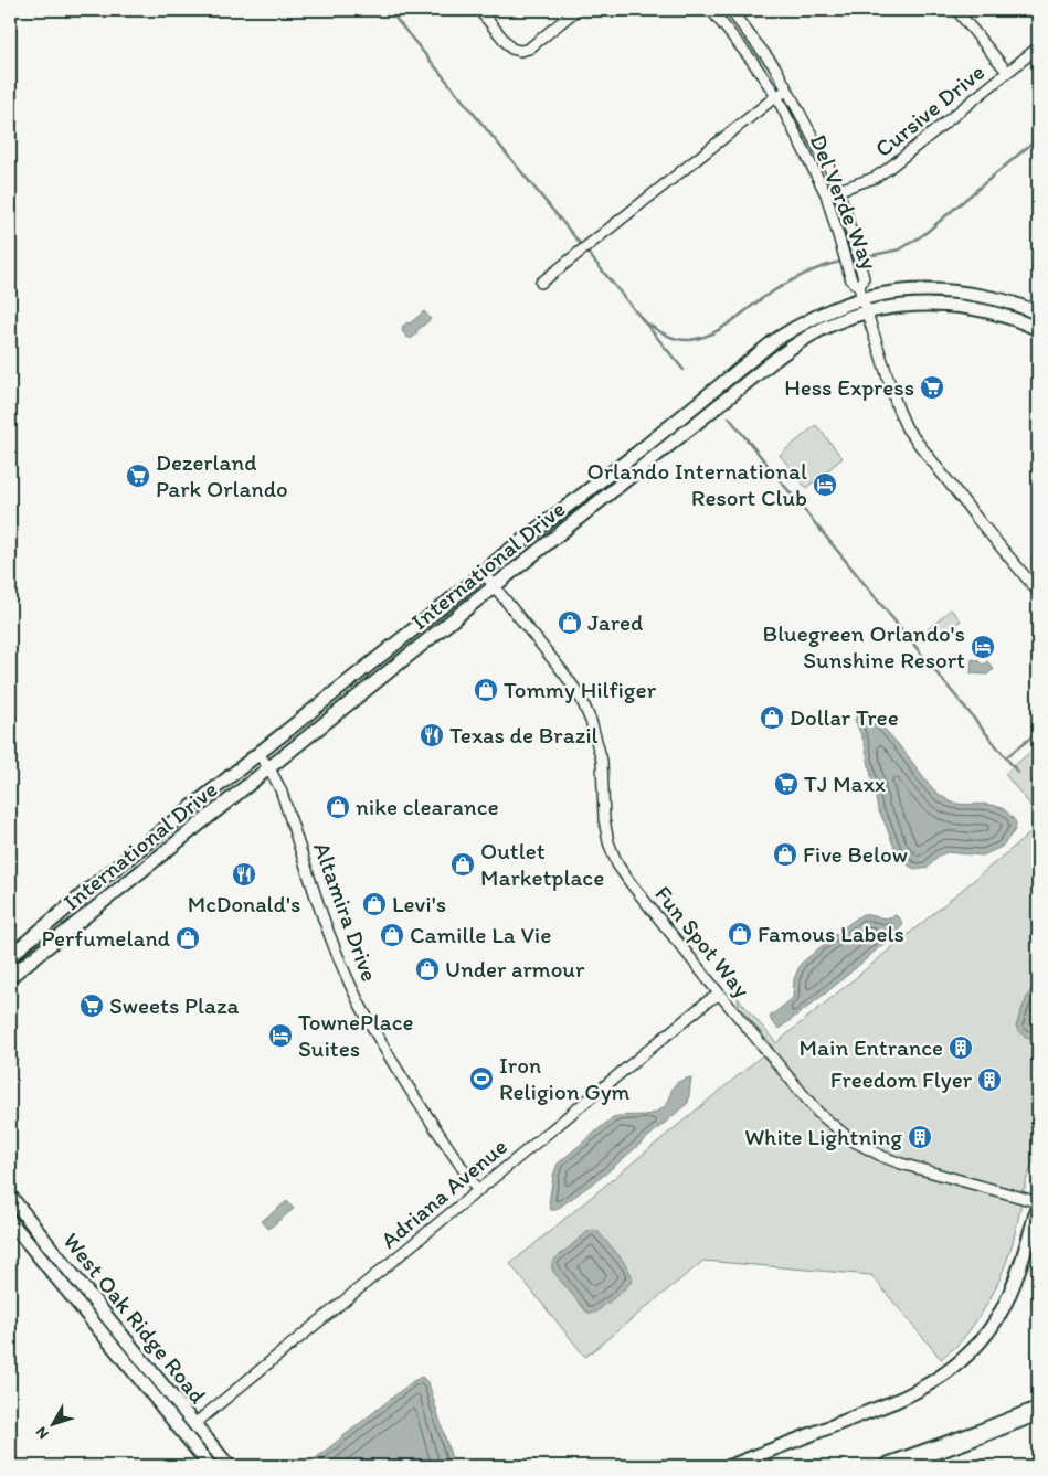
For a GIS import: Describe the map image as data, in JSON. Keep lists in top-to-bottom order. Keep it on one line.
{"streets":{"street":["Cursive Drive","Del Verde Way","International Drive","Altamira Drive","Fun Spot Way","Adriana Avenue","West Oak Ridge Road"]},"crossings":[["Cursive Drive","Del Verde Way"],["Del Verde Way","International Drive"],["International Drive","Altamira Drive"],["International Drive","Fun Spot Way"],["Altamira Drive","Adriana Avenue"],["Fun Spot Way","Adriana Avenue"],["Adriana Avenue","West Oak Ridge Road"]],"places":{"supermarket":["Hess Express","Dezerland Park Orlando","TJ Maxx","Sweets Plaza"],"hotel":["Orlando International Resort Club","Bluegreen Orlando's Sunshine Resort","TownePlace Suites"],"shop":["Jared","Tommy Hilfiger","Dollar Tree","nike clearance","Five Below","Outlet Marketplace","Levi's","Famous Labels","Camille La Vie","Perfumeland","Under armour"],"restaurant":["Texas de Brazil","McDonald's"],"building":["Main Entrance","Freedom Flyer","White Lightning"],"sports":["Iron Religion Gym"]},"north":"bottom left"}
